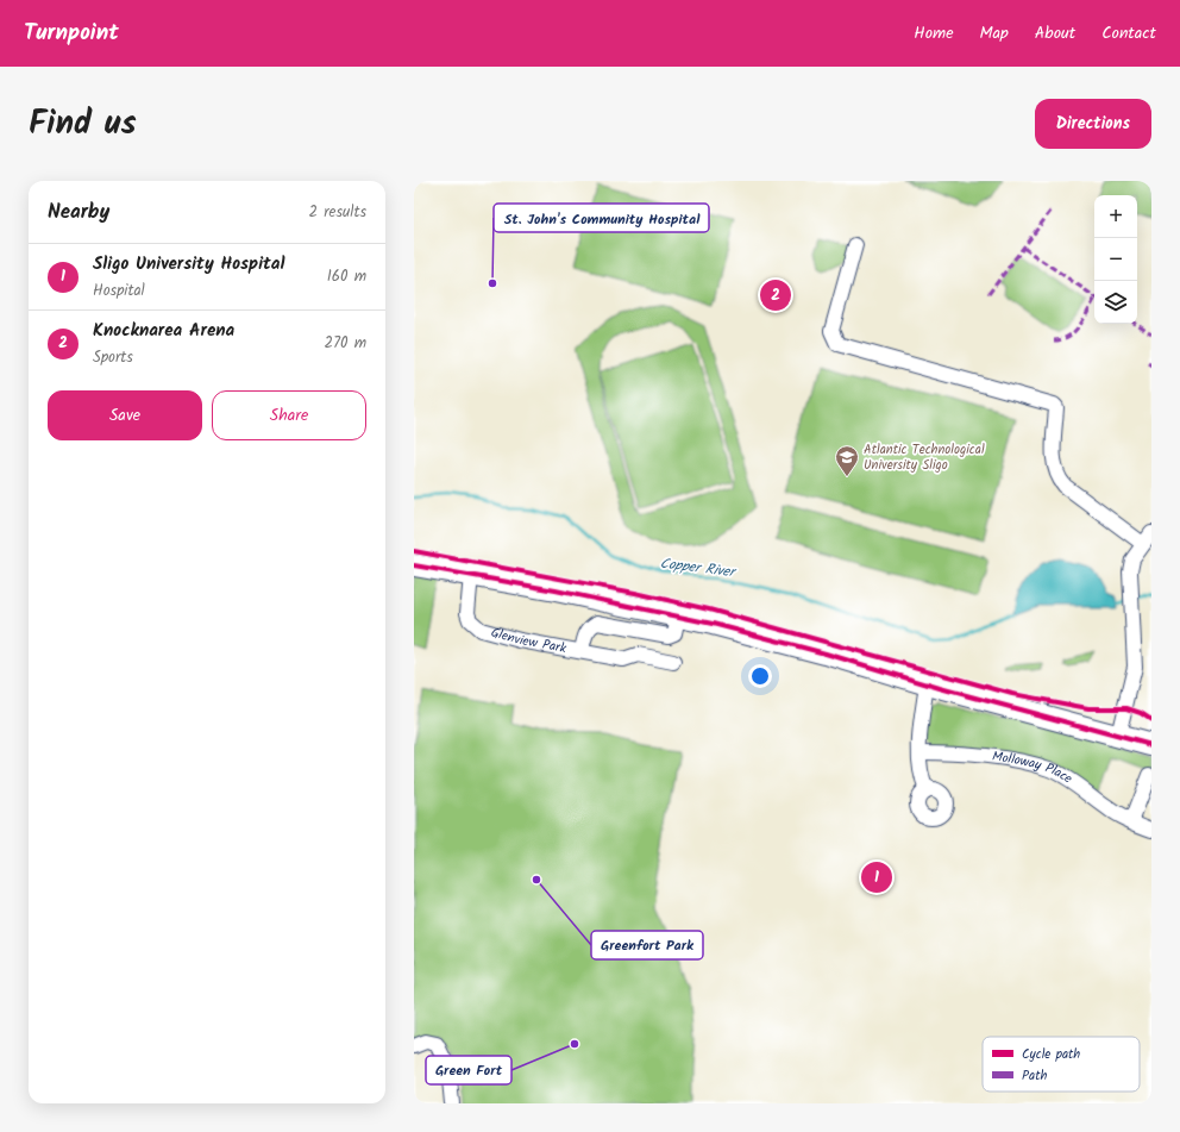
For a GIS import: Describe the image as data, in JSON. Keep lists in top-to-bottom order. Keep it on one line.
{"streets":{"street":["Glenview Park","Molloway Place"]},"water":["Copper River"],"places":{"other":["St. John's Community Hospital","Greenfort Park","Green Fort"],"school or university":["Atlantic Technological University Sligo"]},"legend":["Cycle path","Path"],"page":{"header":"Turnpoint","nav":["Home","Map","About","Contact"],"title":"Find us","buttons":["Directions",["Save","Share"]],"heading":["Nearby","2 results"],"map_buttons":["+","−"],"list":[{"mark":"1","name":"Sligo University Hospital","note":"Hospital","value":"160 m"},{"mark":"2","name":"Knocknarea Arena","note":"Sports","value":"270 m"}],"pins":["2","1"]}}
